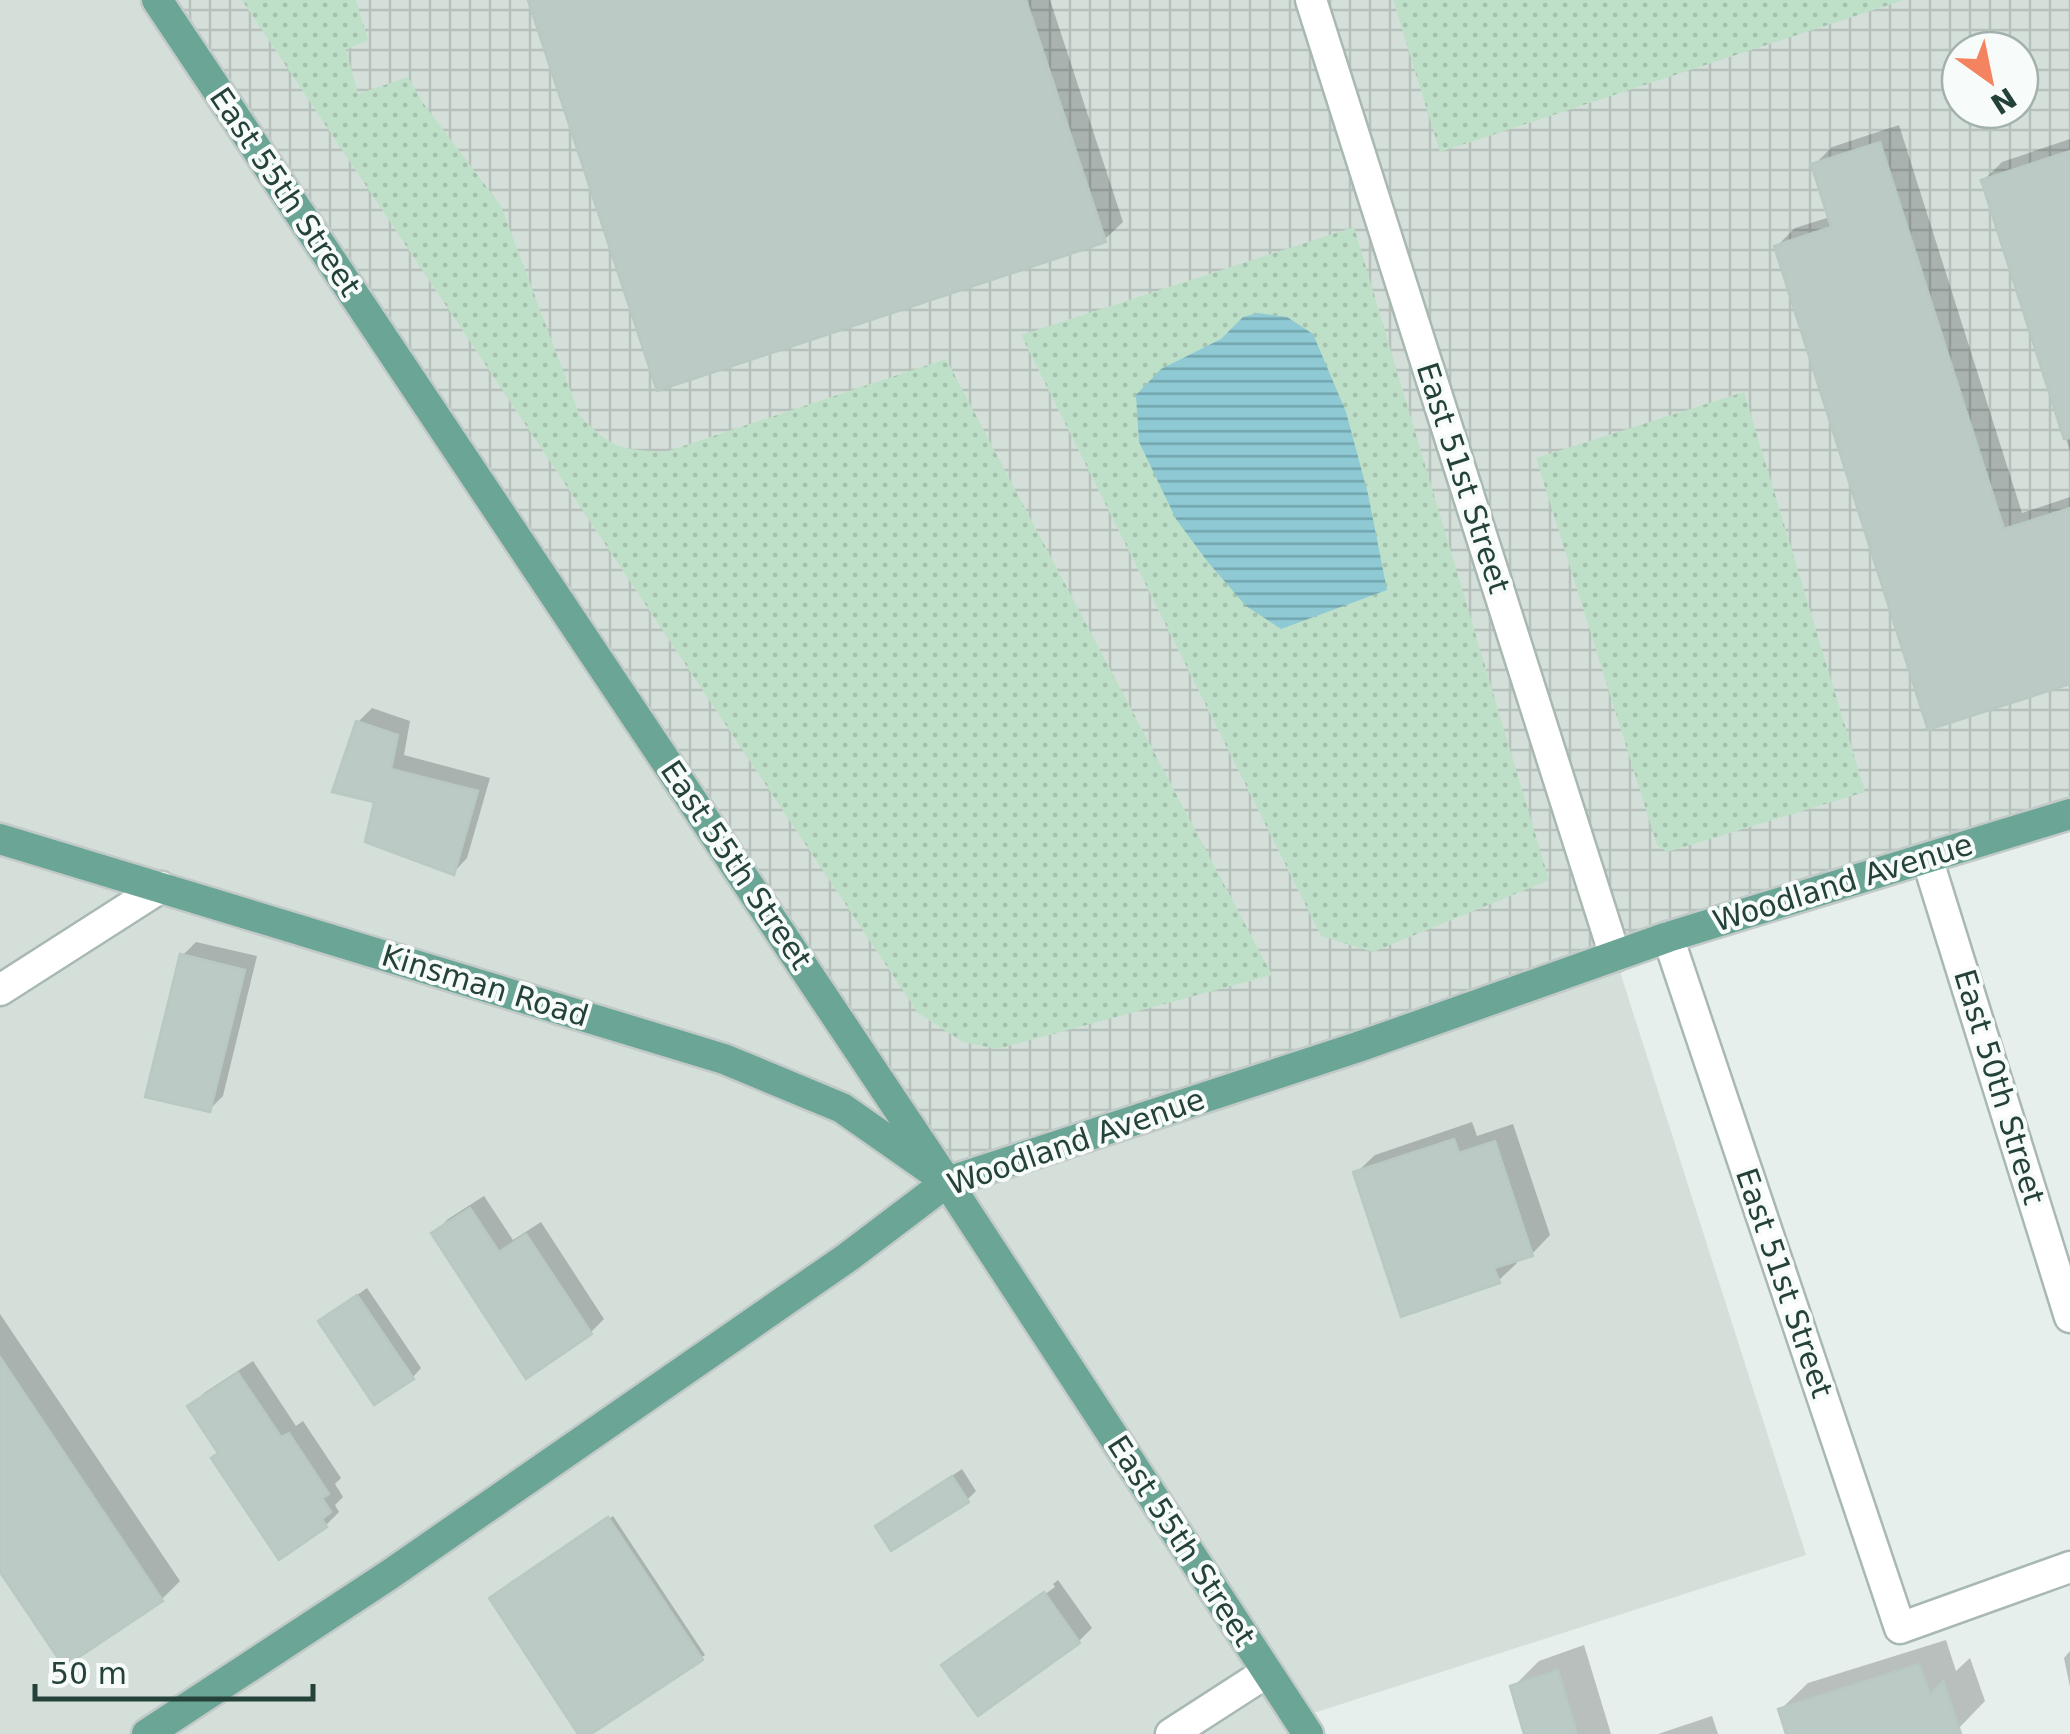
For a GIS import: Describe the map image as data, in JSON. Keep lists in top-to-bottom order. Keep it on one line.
{"streets":{"main road":["East 55th Street","Woodland Avenue","Kinsman Road"],"street":["East 51st Street","East 50th Street"]},"crossings":[["East 55th Street","Woodland Avenue"],["East 55th Street","Kinsman Road"],["East 51st Street","Woodland Avenue"],["Woodland Avenue","Kinsman Road"],["Woodland Avenue","East 50th Street"]],"scale_bar":"50 m","north":"bottom right"}
